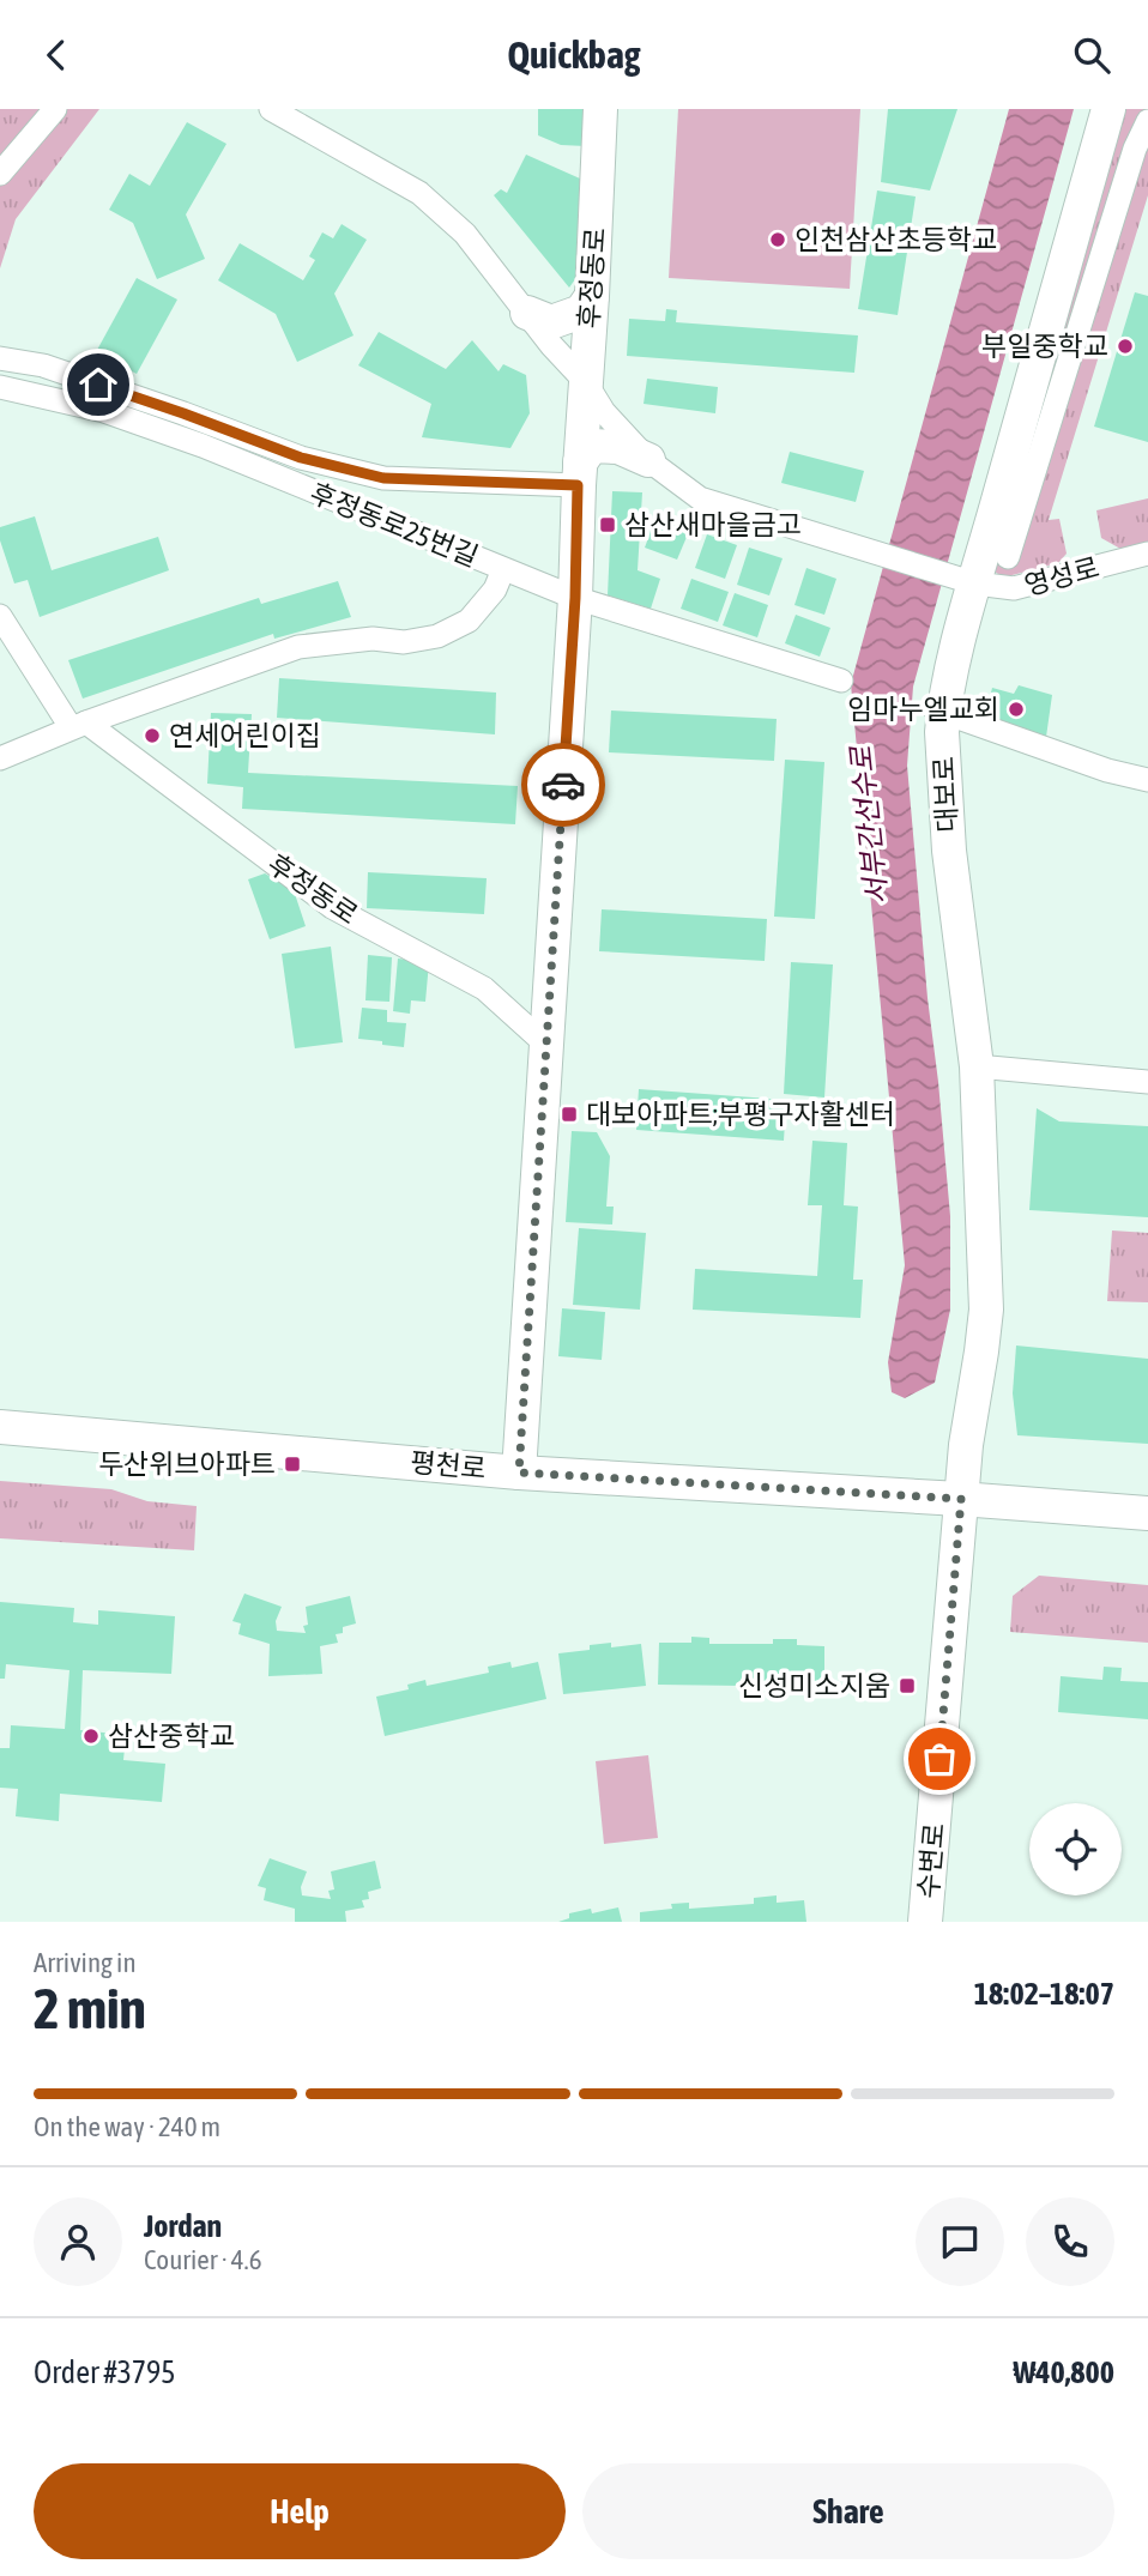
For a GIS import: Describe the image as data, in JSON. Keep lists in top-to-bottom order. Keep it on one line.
{"streets":{"main road":["후정동로","대보로","평천로","수변로"],"street":["후정동로25번길","영성로"]},"crossings":[["후정동로","후정동로25번길"],["후정동로","영성로"],["후정동로","평천로"],["영성로","대보로"],["대보로","평천로"],["대보로","수변로"],["평천로","수변로"]],"water":["서부간선수로"],"places":{"other":["인천삼산초등학교","부일중학교","임마누엘교회","연세어린이집","삼산중학교"],"transit":["삼산새마을금고","대보아파트;부평구자활센터","두산위브아파트","신성미소지움"]},"page":{"header":"Quickbag","heading":["2 min","Arriving in","18:02–18:07"],"panel":["Jordan","Courier · 4.6","Order #3795","₩40,800"],"bar":"On the way · 240 m","buttons":["Help","Share"]}}
